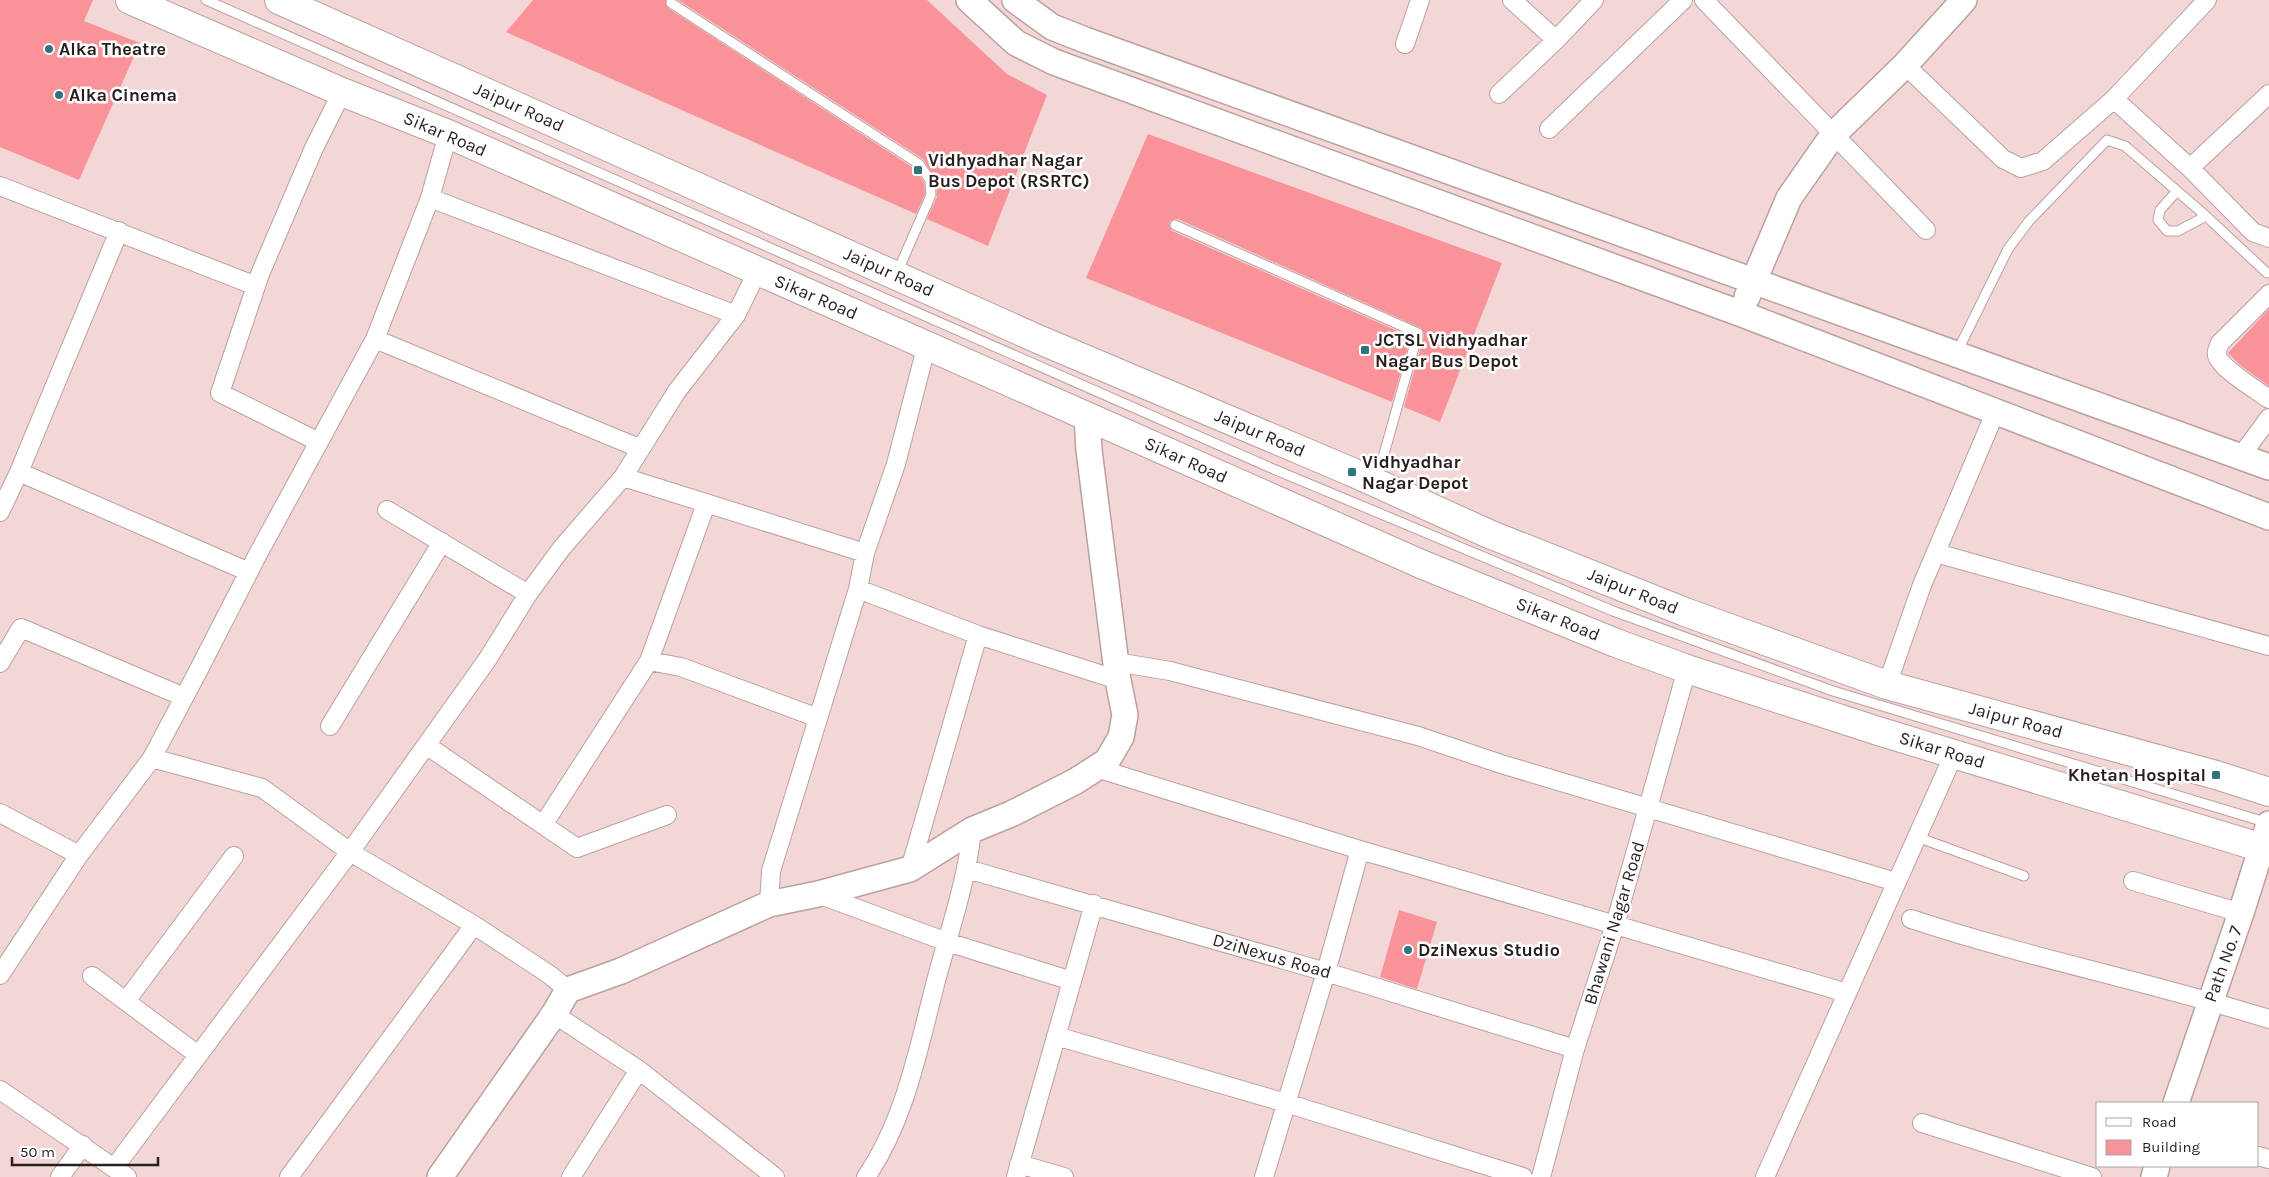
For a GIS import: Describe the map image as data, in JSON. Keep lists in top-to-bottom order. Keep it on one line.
{"streets":{"main road":["Jaipur Road","Sikar Road"],"street":["Bhawani Nagar Road","DziNexus Road","Path No. 7"]},"crossings":[["Sikar Road","Bhawani Nagar Road"],["Sikar Road","Path No. 7"],["Bhawani Nagar Road","DziNexus Road"]],"places":{"other":["Alka Theatre","Alka Cinema","DziNexus Studio"],"transit":["Vidhyadhar Nagar Bus Depot (RSRTC)","JCTSL Vidhyadhar Nagar Bus Depot","Vidhyadhar Nagar Depot","Khetan Hospital"]},"legend":["Road","Building"],"scale_bar":"50 m"}
